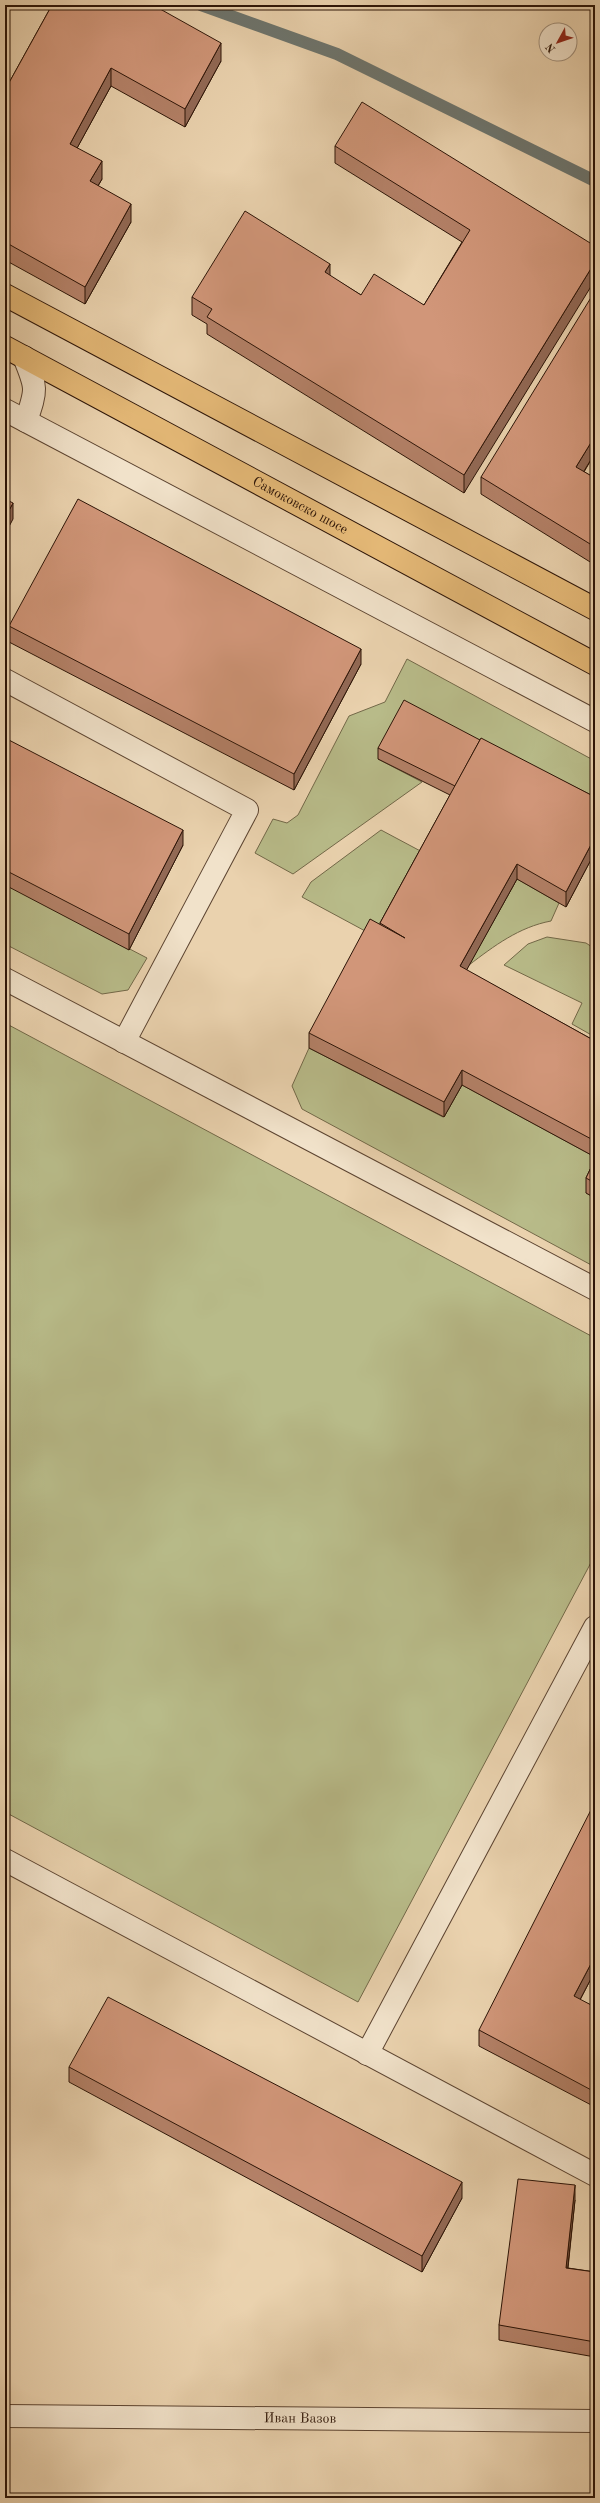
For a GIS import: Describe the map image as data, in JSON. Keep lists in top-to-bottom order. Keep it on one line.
{"streets":{"main road":["Самоковско шосе"],"street":["Иван Вазов"]},"north":"bottom left"}
